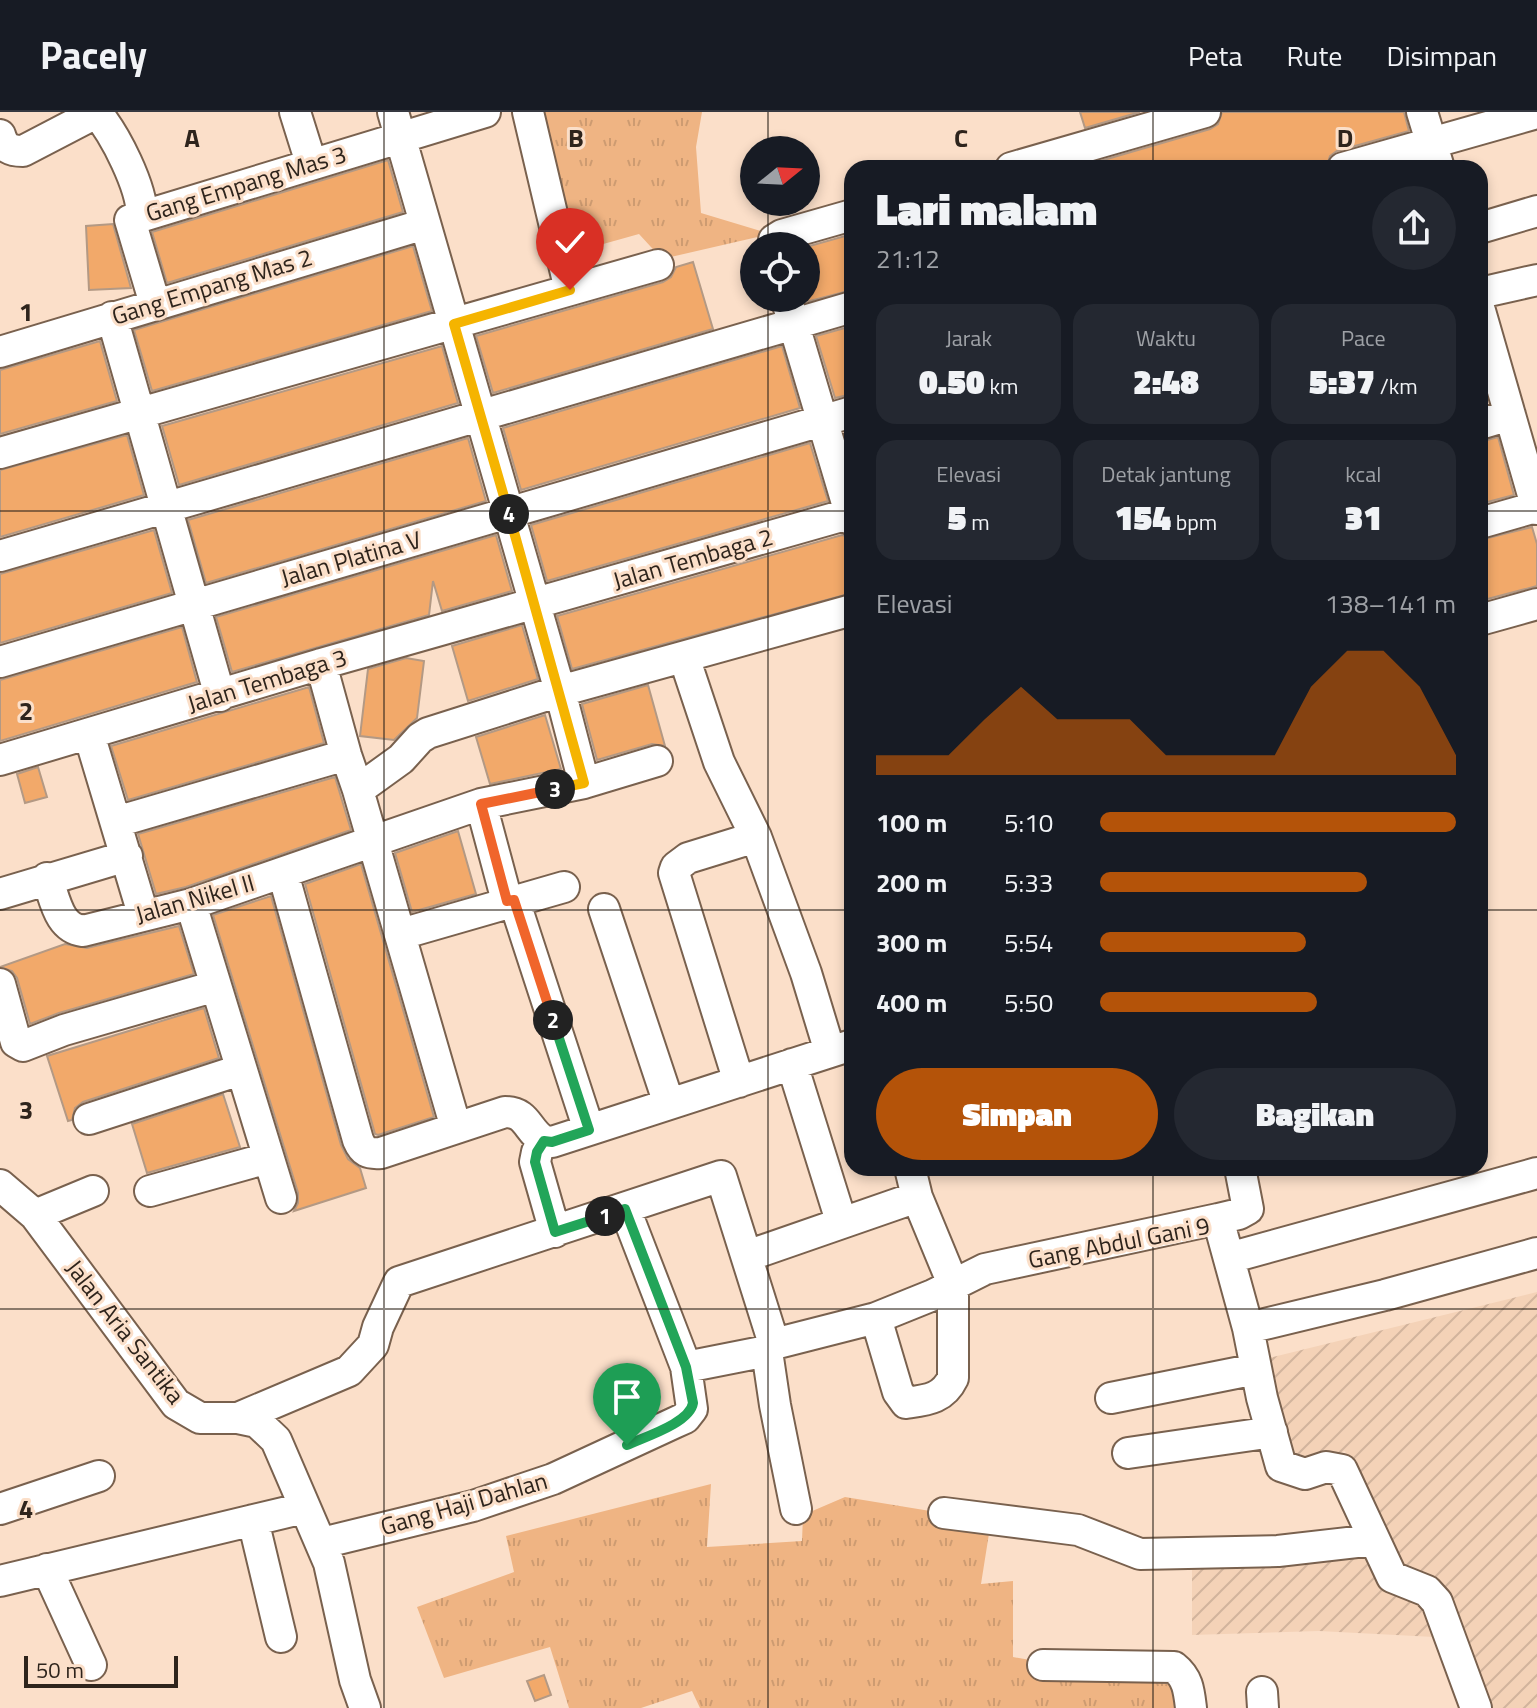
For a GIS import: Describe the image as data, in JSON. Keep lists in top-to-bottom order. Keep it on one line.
{"streets":{"street":["Gang Empang Mas 3","Gang Empang Mas 2","Jalan Platina V","Jalan Tembaga 2","Jalan Tembaga 3","Jalan Nikel II","Gang Abdul Gani 9","Jalan Aria Santika","Gang Haji Dahlan"]},"crossings":[["Gang Empang Mas 3","Gang Empang Mas 2"],["Jalan Tembaga 2","Jalan Tembaga 3"],["Gang Abdul Gani 9","Gang Haji Dahlan"],["Jalan Aria Santika","Gang Haji Dahlan"]],"scale_bar":"50 m","north":"right","page":{"header":"Pacely","nav":["Peta","Rute","Disimpan"],"heading":["Lari malam","21:12"],"stats":[["Jarak","0.50 km"],["Waktu","2:48"],["Pace","5:37 /km"],["Elevasi","5 m"],["Detak jantung","154 bpm"],["kcal","31"]],"pins":["4","3","2","1"],"chart":["Elevasi","138–141 m"],"list":[{"name":"100 m","note":"5:10"},{"name":"200 m","note":"5:33"},{"name":"300 m","note":"5:54"},{"name":"400 m","note":"5:50"}],"buttons":["Simpan","Bagikan"],"scale":"50 m"},"grid":{"columns":["A","B","C","D"],"rows":["1","2","3","4"]}}
